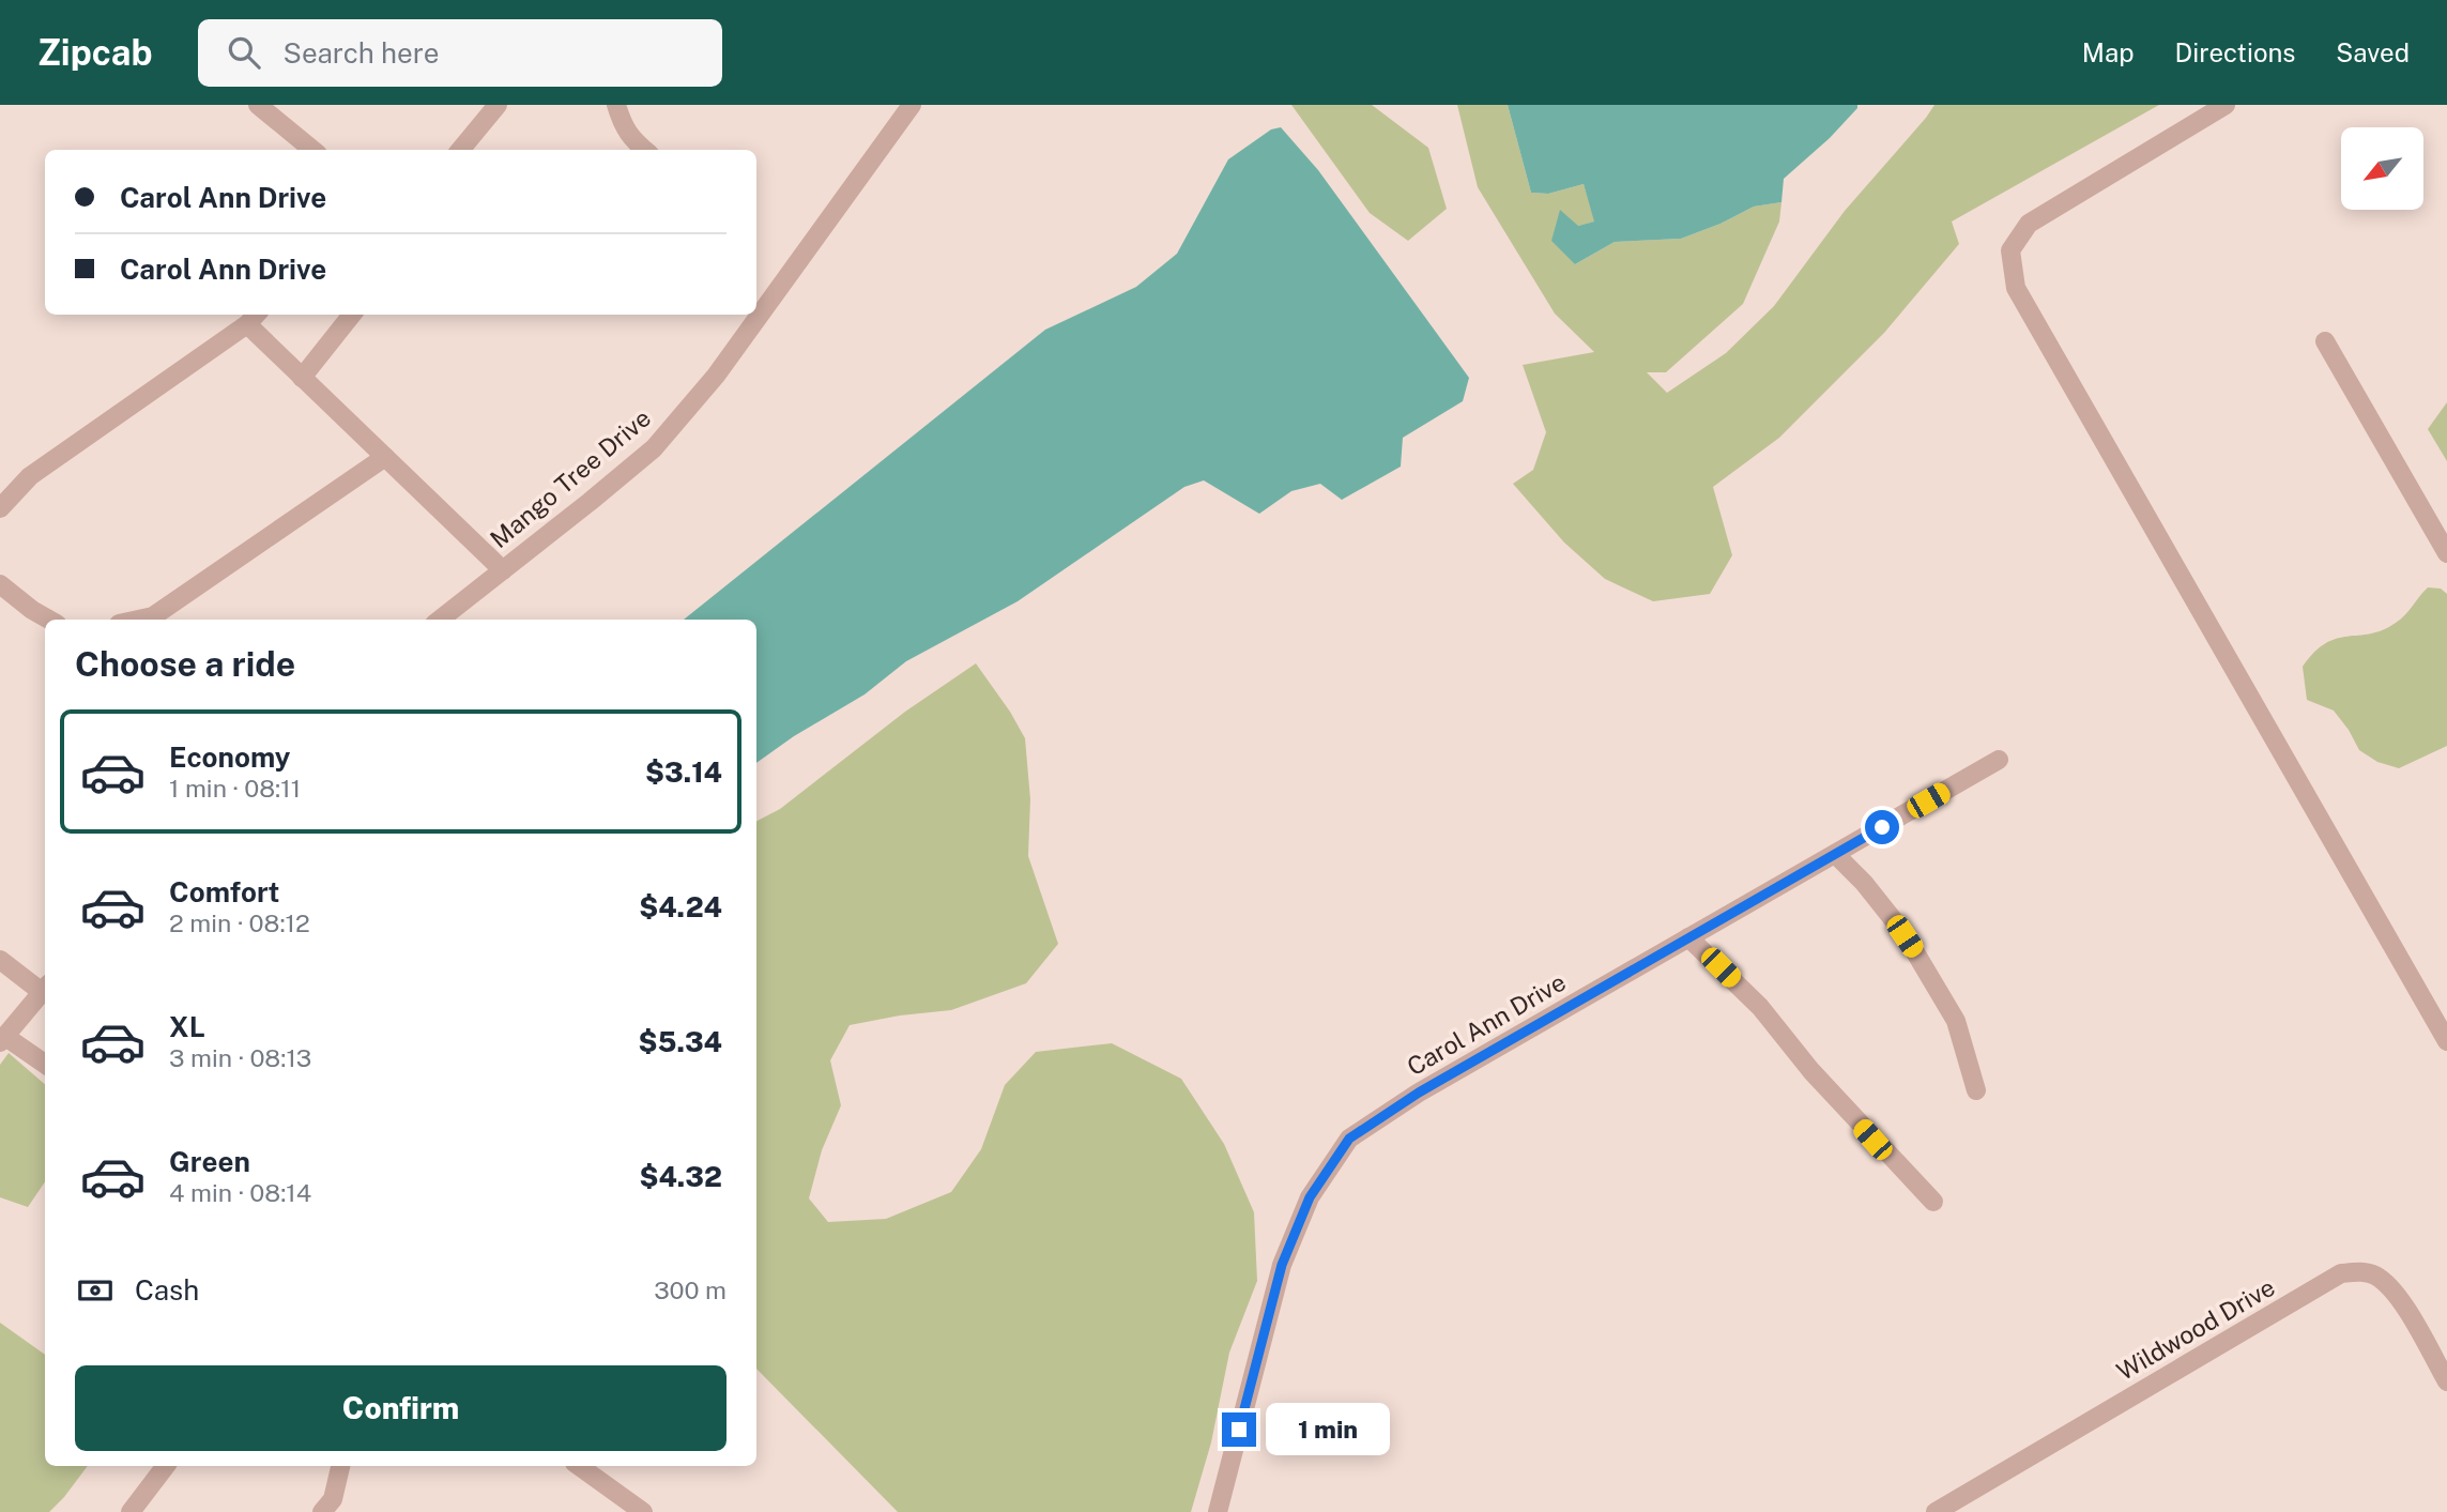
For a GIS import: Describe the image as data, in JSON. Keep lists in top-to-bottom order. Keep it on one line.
{"streets":{"street":["Mango Tree Drive","Carol Ann Drive","Wildwood Drive"]},"north":"bottom left","page":{"header":"Zipcab","search":"Search here","nav":["Map","Directions","Saved"],"banner":["Carol Ann Drive","Carol Ann Drive"],"heading":"Choose a ride","list":[{"name":"Economy","note":"1 min · 08:11","value":"$3.14"},{"name":"Comfort","note":"2 min · 08:12","value":"$4.24"},{"name":"XL","note":"3 min · 08:13","value":"$5.34"},{"name":"Green","note":"4 min · 08:14","value":"$4.32"}],"pay":["Cash","300 m"],"buttons":"Confirm","bubble":"1 min"}}
